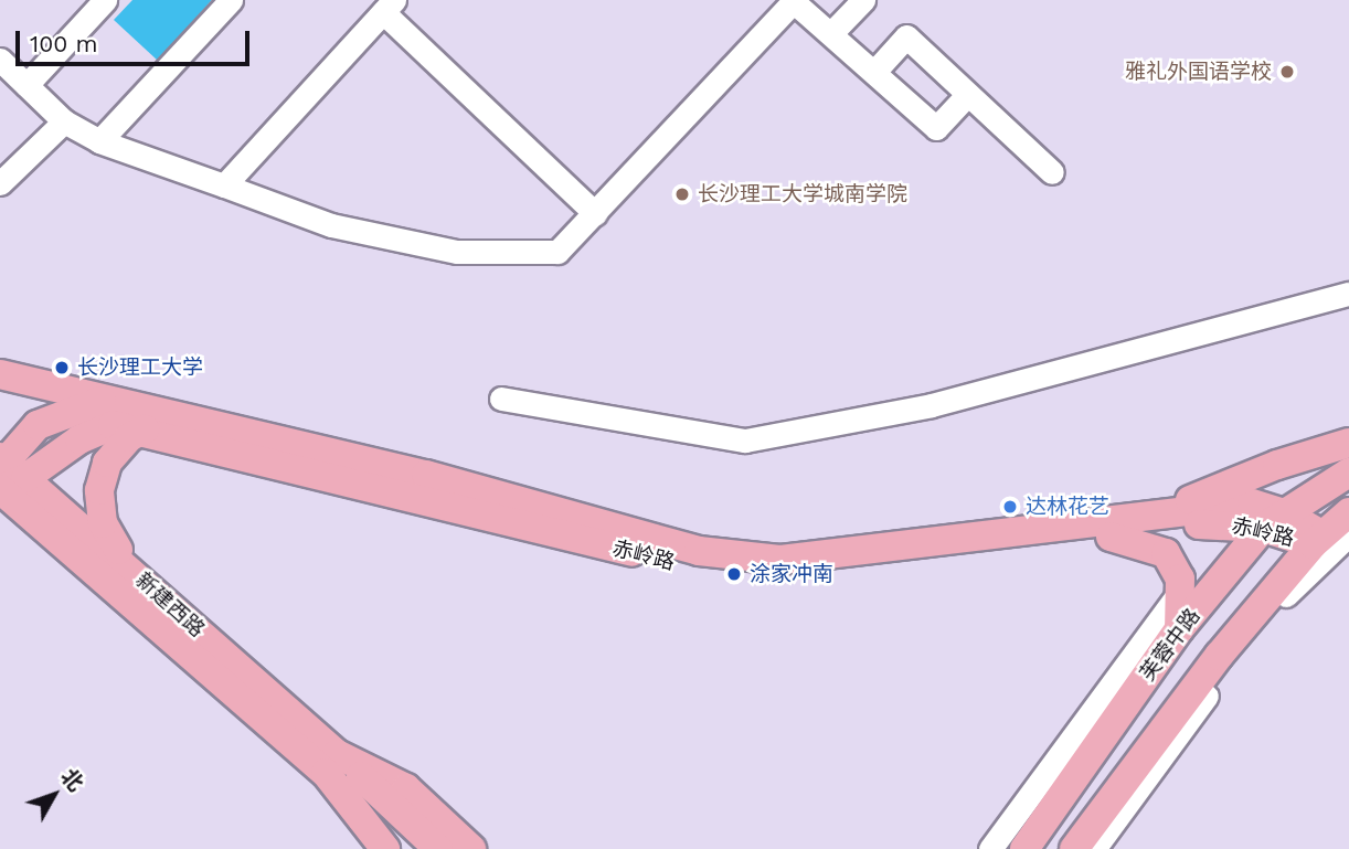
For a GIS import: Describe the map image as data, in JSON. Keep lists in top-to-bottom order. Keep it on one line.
{"streets":{"main road":["赤岭路","新建西路","芙蓉中路"]},"crossings":[["赤岭路","新建西路"],["赤岭路","芙蓉中路"]],"places":["雅礼外国语学校","长沙理工大学城南学院","长沙理工大学","达林花艺","涂家冲南"],"scale_bar":"100 m","north":"top right"}
